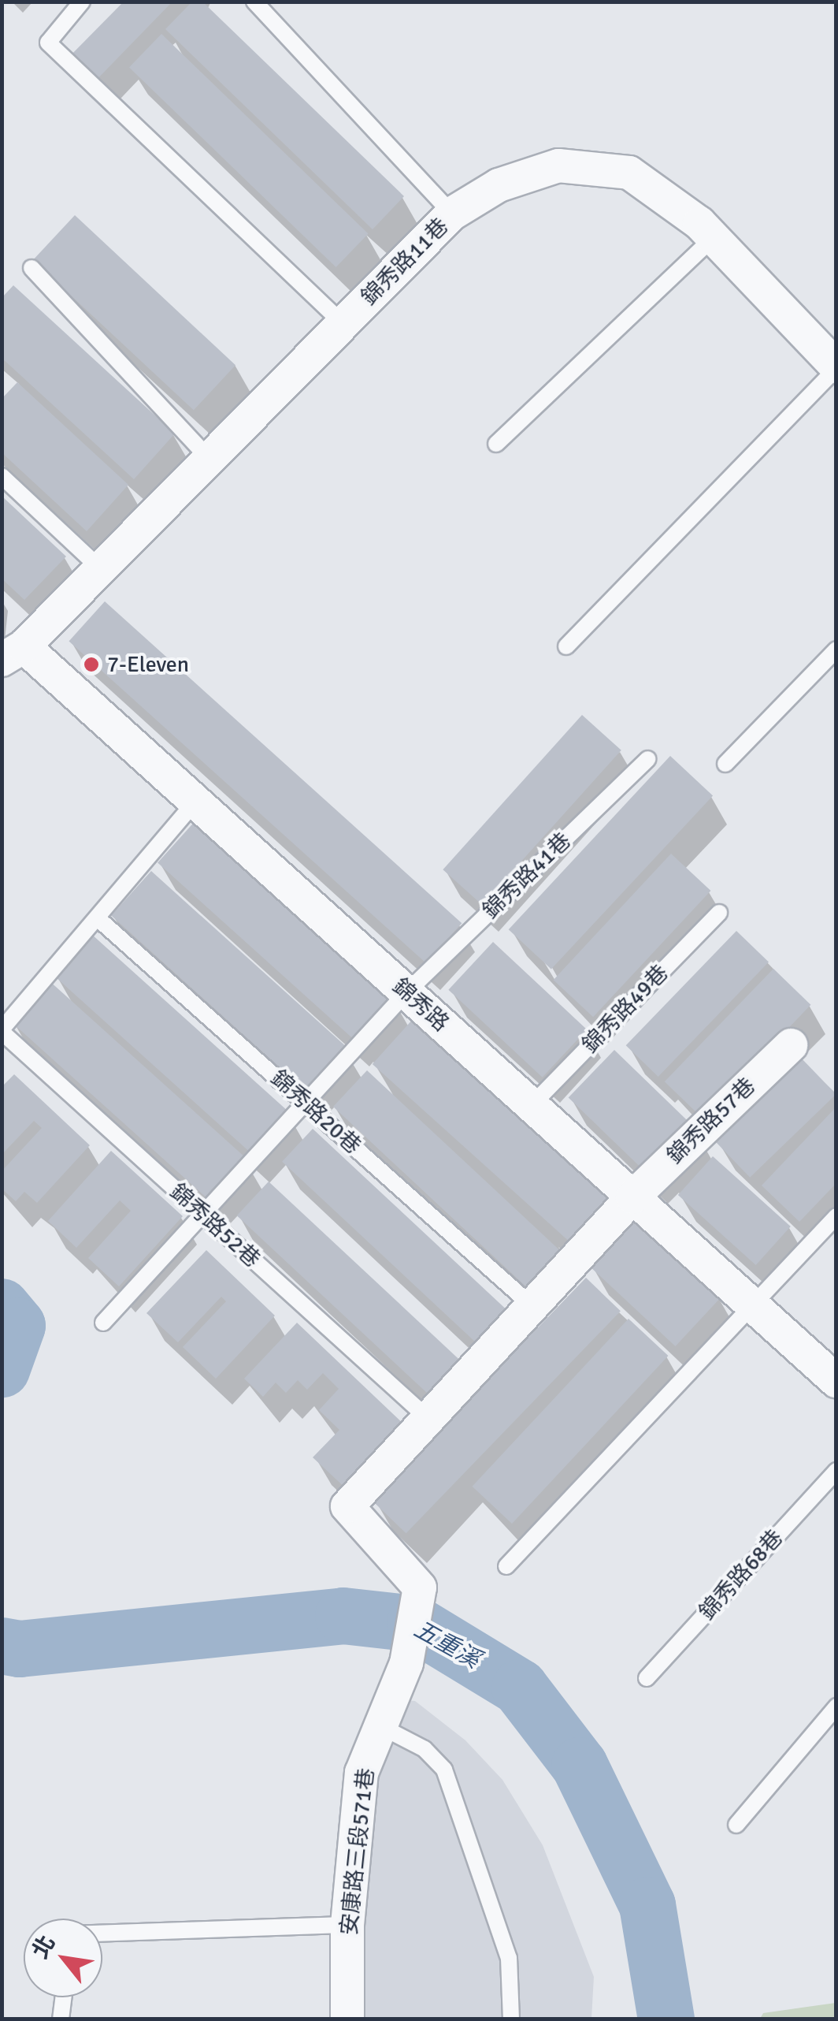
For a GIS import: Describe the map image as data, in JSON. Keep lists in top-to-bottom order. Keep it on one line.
{"streets":{"street":["錦秀路11巷","錦秀路","錦秀路57巷","安康路三段571巷"],"lane":["錦秀路41巷","錦秀路49巷","錦秀路20巷","錦秀路52巷","錦秀路68巷"]},"crossings":[["錦秀路11巷","錦秀路"],["錦秀路41巷","錦秀路"],["錦秀路41巷","錦秀路20巷"],["錦秀路41巷","錦秀路52巷"],["錦秀路","錦秀路49巷"],["錦秀路","錦秀路57巷"],["錦秀路52巷","安康路三段571巷"]],"water":["五重溪"],"places":["7-Eleven"],"north":"top left"}
